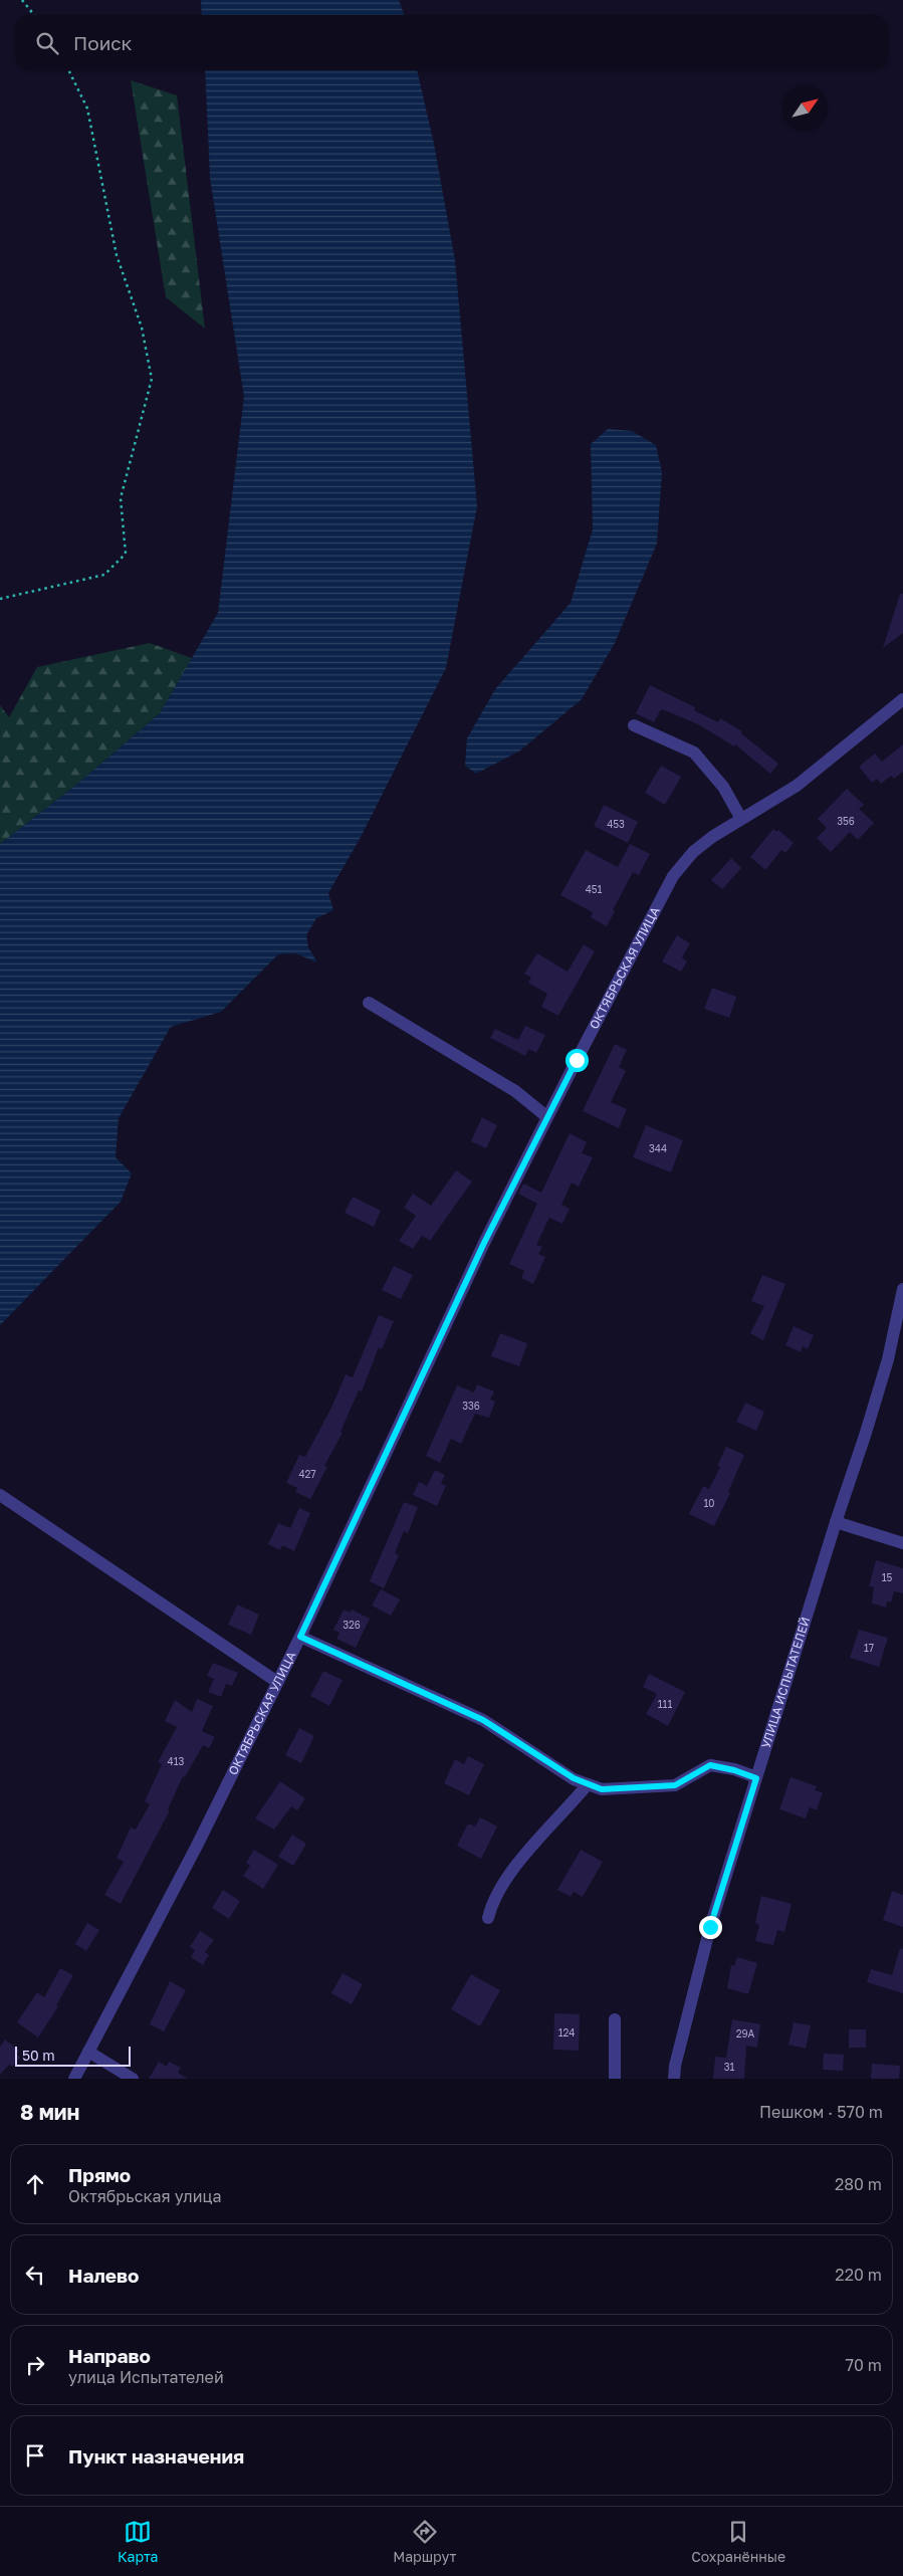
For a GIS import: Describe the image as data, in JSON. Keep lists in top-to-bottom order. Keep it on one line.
{"streets":{"street":["ОКТЯБРЬСКАЯ УЛИЦА","УЛИЦА ИСПЫТАТЕЛЕЙ"]},"house_numbers":["356","453","451","344","336","427","10","15","326","17","111","413","124","29А","31"],"scale_bar":"50 m","north":"top right","page":{"search":"Поиск","scale":"50 m","heading":["8 мин","Пешком · 570 m"],"list":[["Прямо","Октябрьская улица","280 m"],["Налево","220 m"],["Направо","улица Испытателей","70 m"],"Пункт назначения"],"nav":["Карта","Маршрут","Сохранённые"]}}
